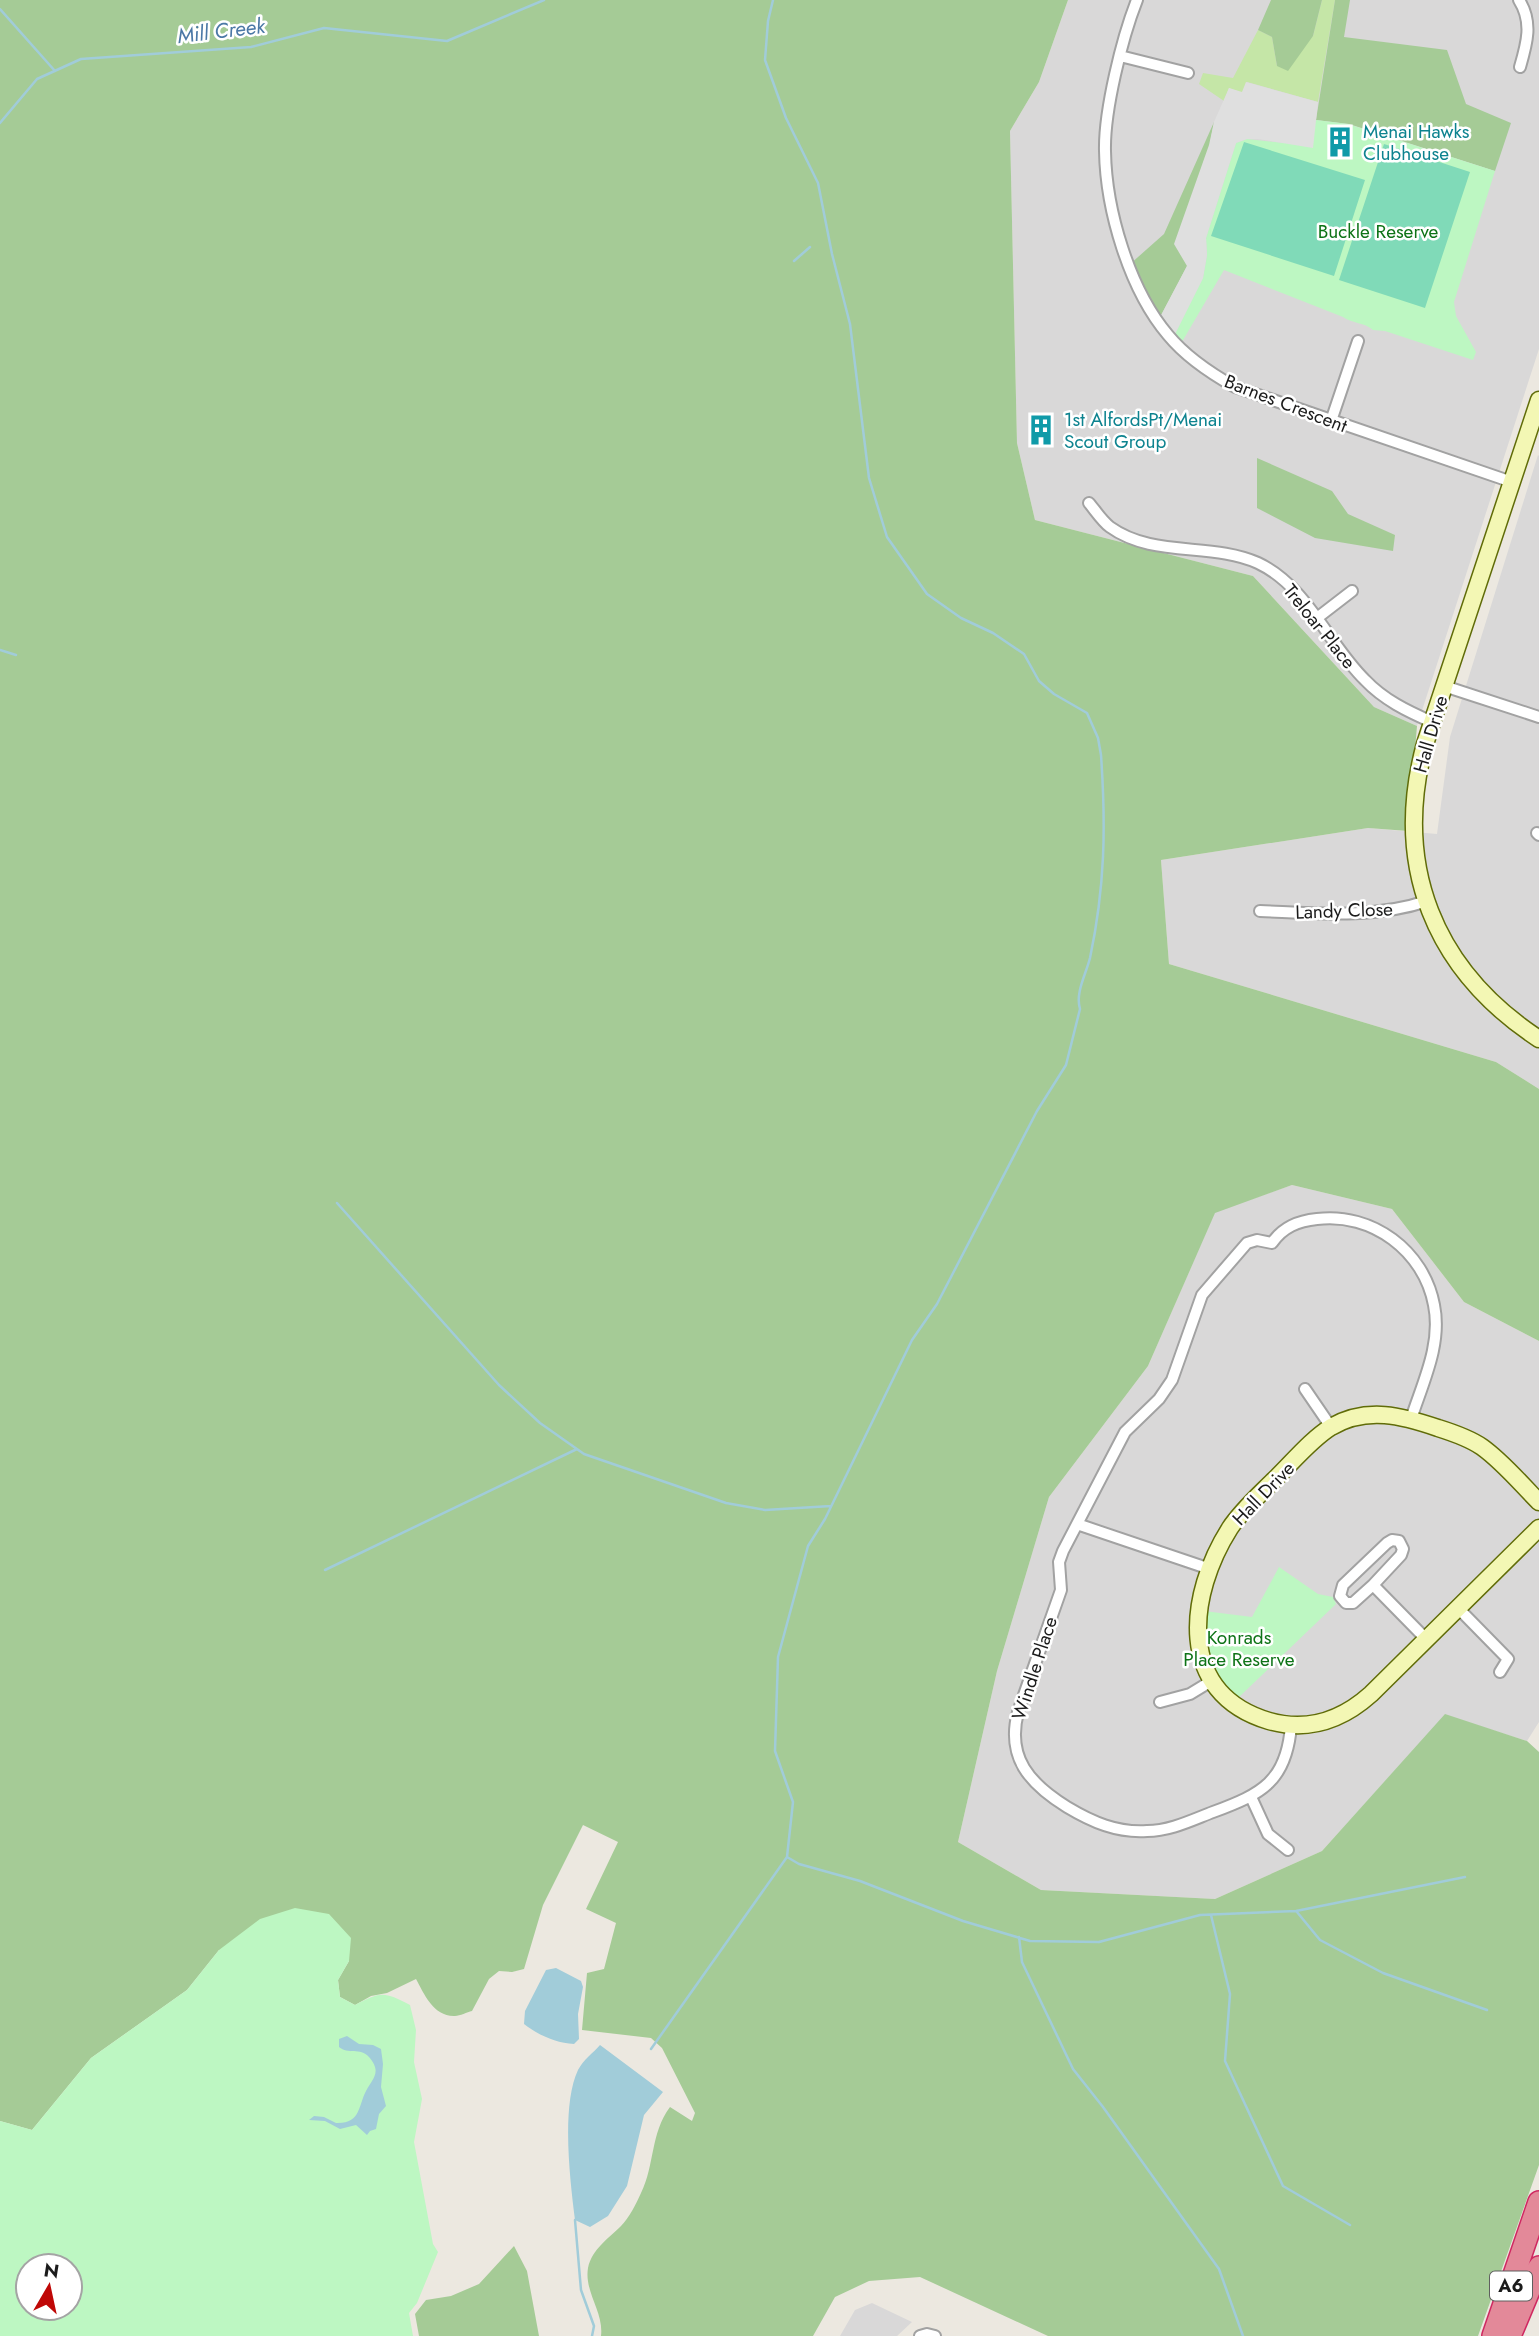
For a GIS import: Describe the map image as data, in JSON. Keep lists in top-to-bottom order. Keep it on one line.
{"streets":{"highway":["A6"],"street":["Barnes Crescent","Treloar Place","Hall Drive","Landy Close","Windle Place"]},"crossings":[["Barnes Crescent","Hall Drive"],["Treloar Place","Hall Drive"],["Hall Drive","Landy Close"],["Hall Drive","Windle Place"]],"water":["Mill Creek"],"parks":["Buckle Reserve","Konrads Place Reserve"],"places":{"building":["Menai Hawks Clubhouse","1st AlfordsPt/Menai Scout Group"]},"north":"top"}
